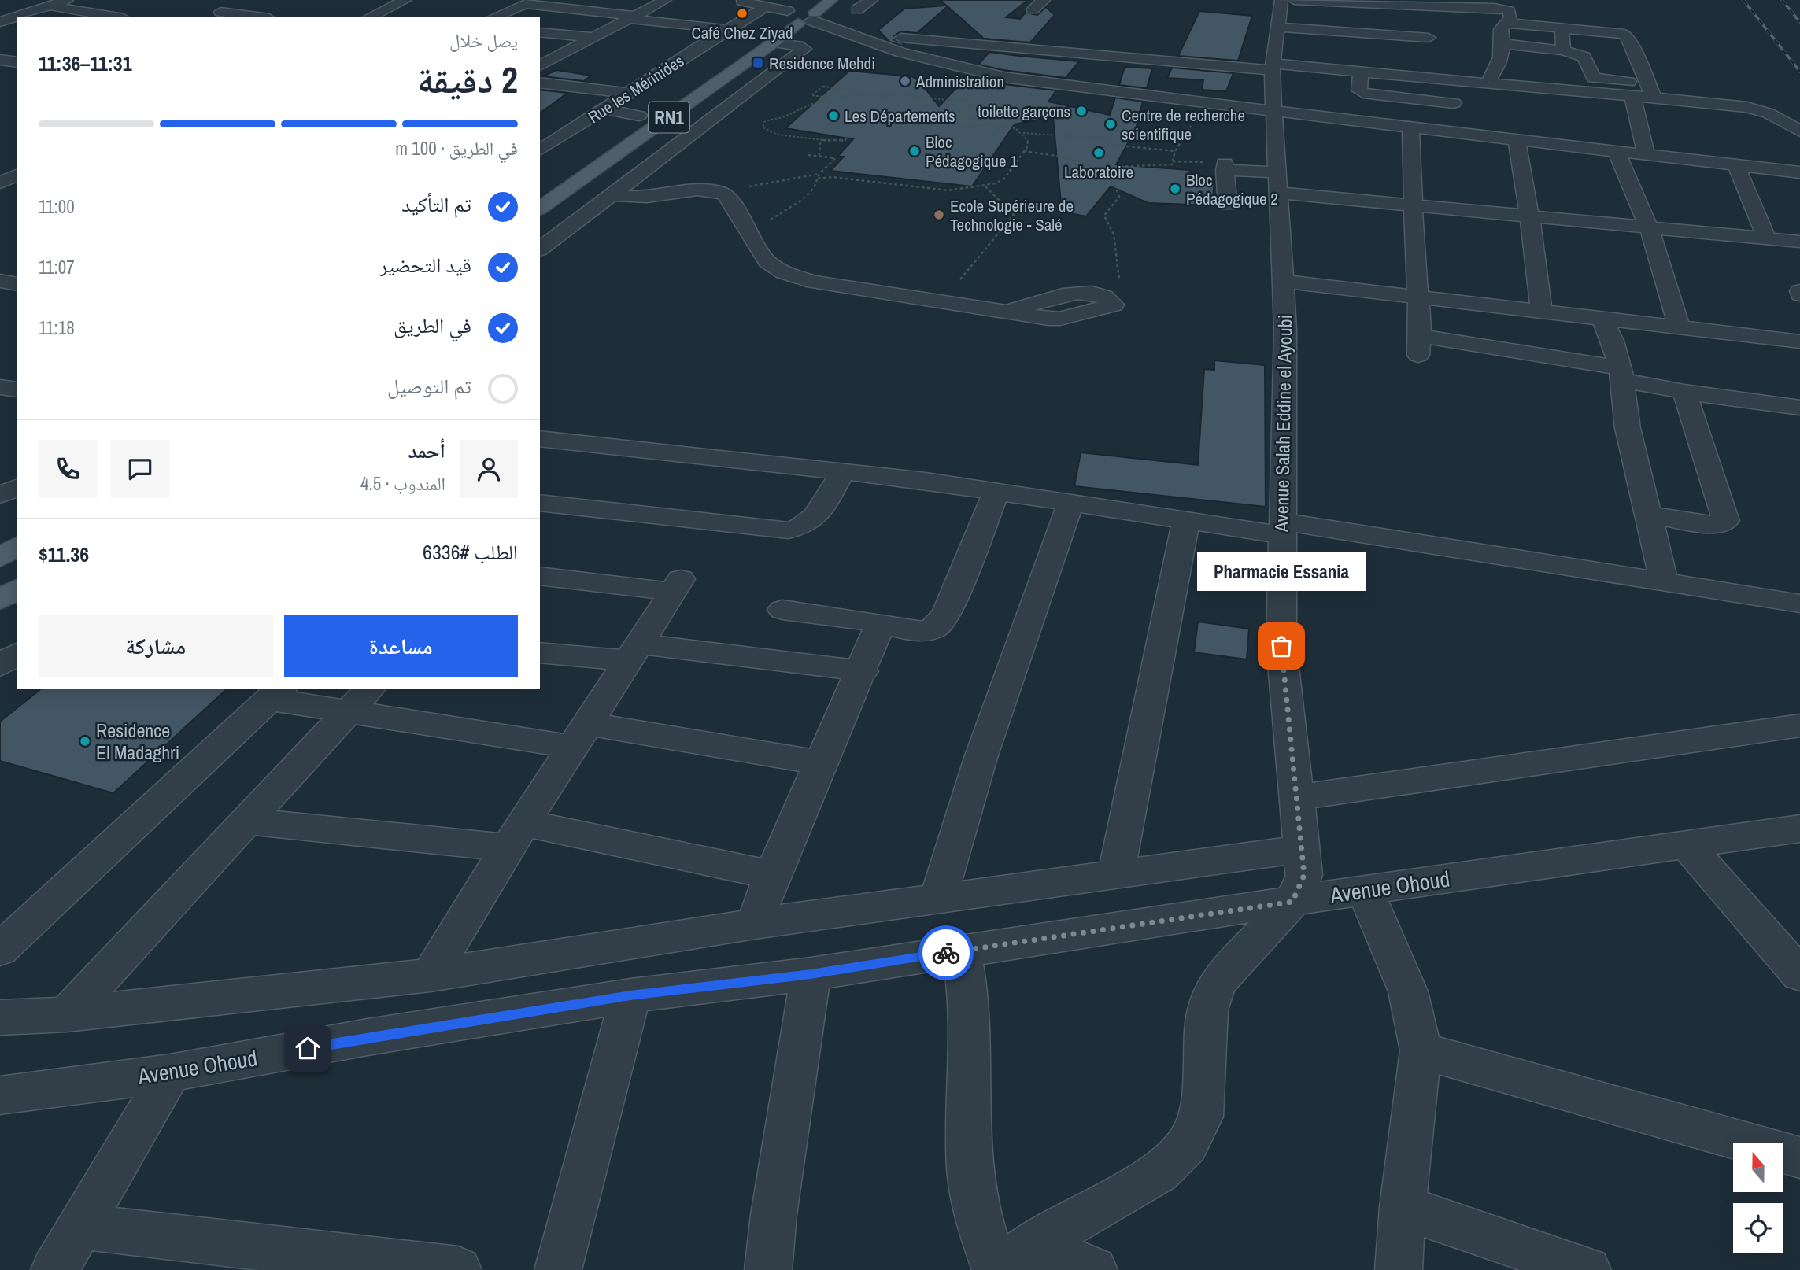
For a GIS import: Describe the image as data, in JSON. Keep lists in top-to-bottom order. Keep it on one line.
{"streets":{"main road":["RN1"],"street":["Rue les Mérinides","Avenue Salah Eddine el Ayoubi","Avenue Ohoud"]},"crossings":[["Rue les Mérinides","RN1"],["Avenue Salah Eddine el Ayoubi","Avenue Ohoud"]],"places":{"other":["Café Chez Ziyad","Administration","toilette garçons","Les Départements","Centre de recherche scientifique","Bloc Pédagogique 1","Laboratoire","Bloc Pédagogique 2","Ecole Supérieure de Technologie - Salé","Pharmacie Essania","Residence El Madaghri"],"transit":["Residence Mehdi"]},"north":"top","page":{"heading":["2 دقيقة","يصل خلال","11:31–11:36"],"panel":["أحمد","المندوب · 4.5","الطلب #6336","$11.36"],"bar":"في الطريق · 100 m","list":[["تم التأكيد","11:00"],["قيد التحضير","11:07"],["في الطريق","11:18"],"تم التوصيل"],"bubble":"Pharmacie Essania","buttons":["مساعدة","مشاركة"]}}
